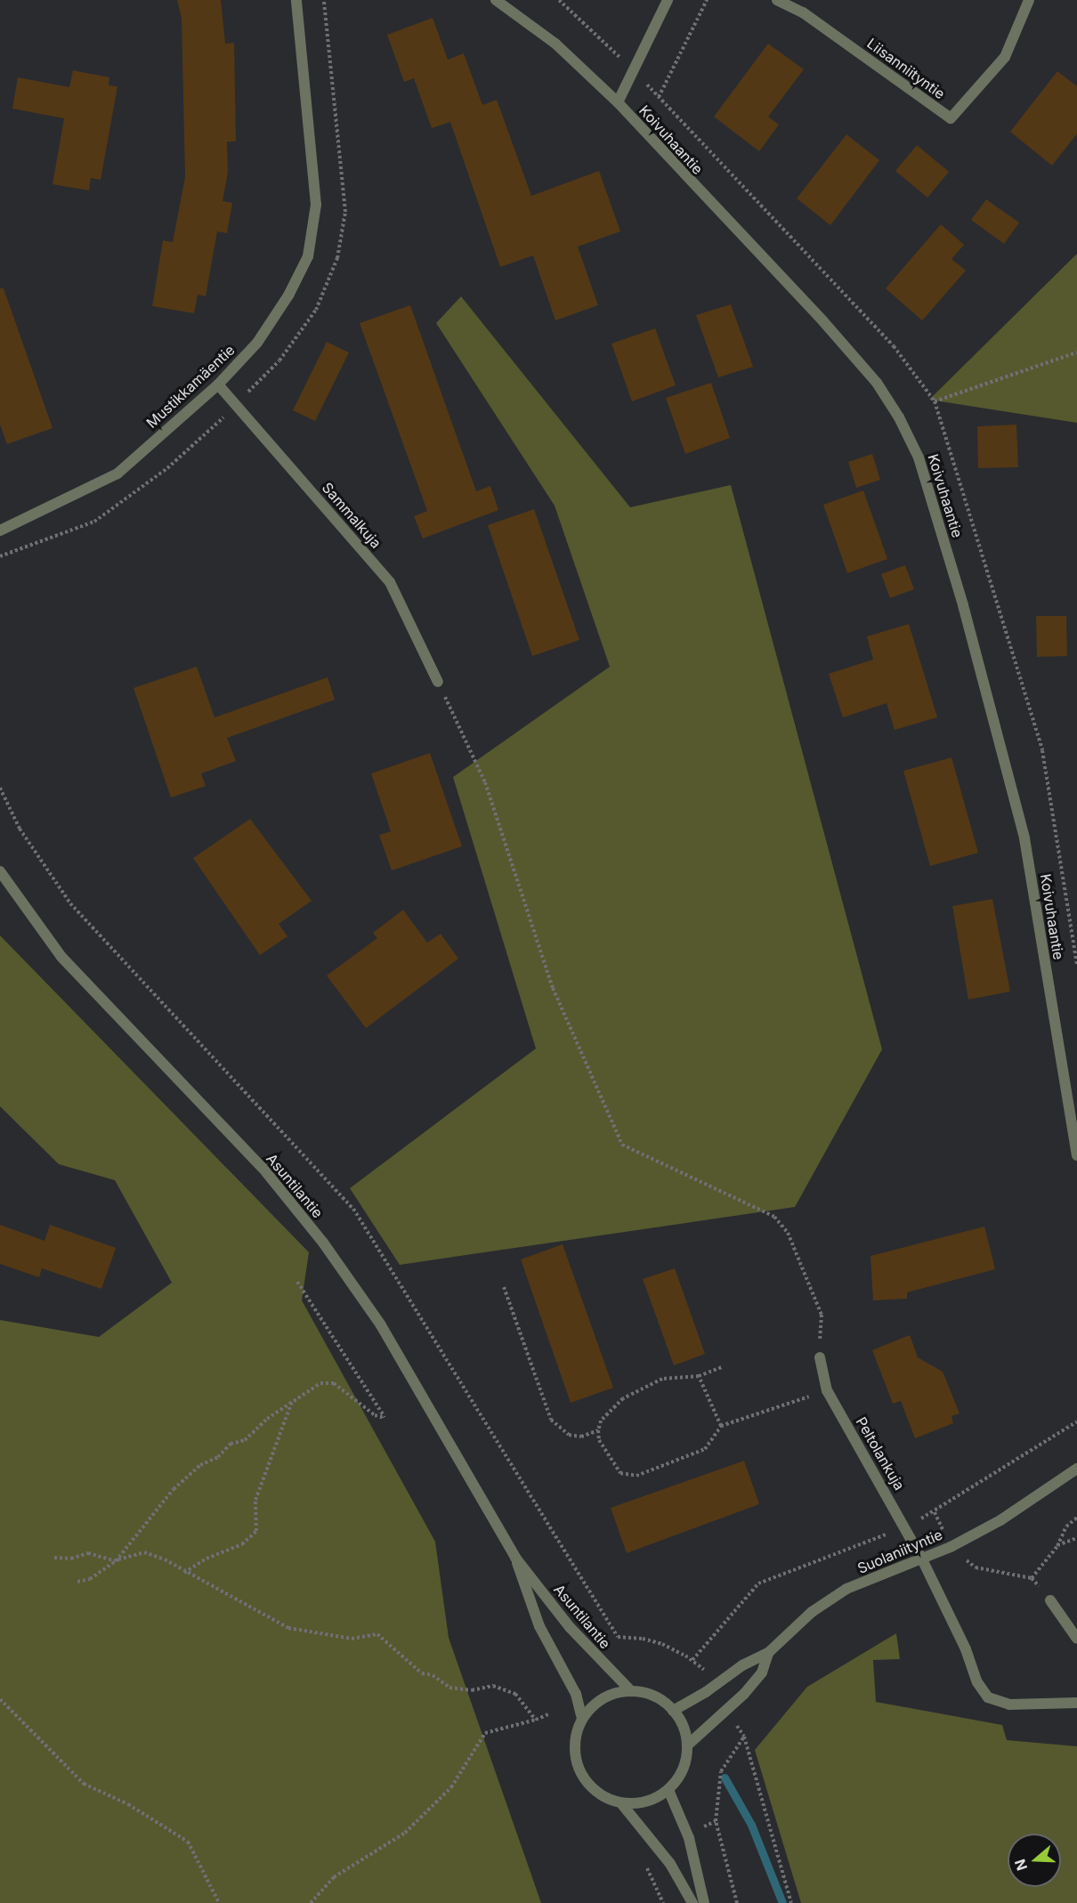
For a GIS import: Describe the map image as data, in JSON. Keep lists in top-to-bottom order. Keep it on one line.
{"streets":{"street":["Liisanniityntie","Koivuhaantie","Mustikkamäentie","Sammalkuja","Asuntilantie","Peltolankuja","Suolaniityntie"]},"crossings":[["Mustikkamäentie","Sammalkuja"],["Asuntilantie","Suolaniityntie"],["Peltolankuja","Suolaniityntie"]],"north":"left"}
